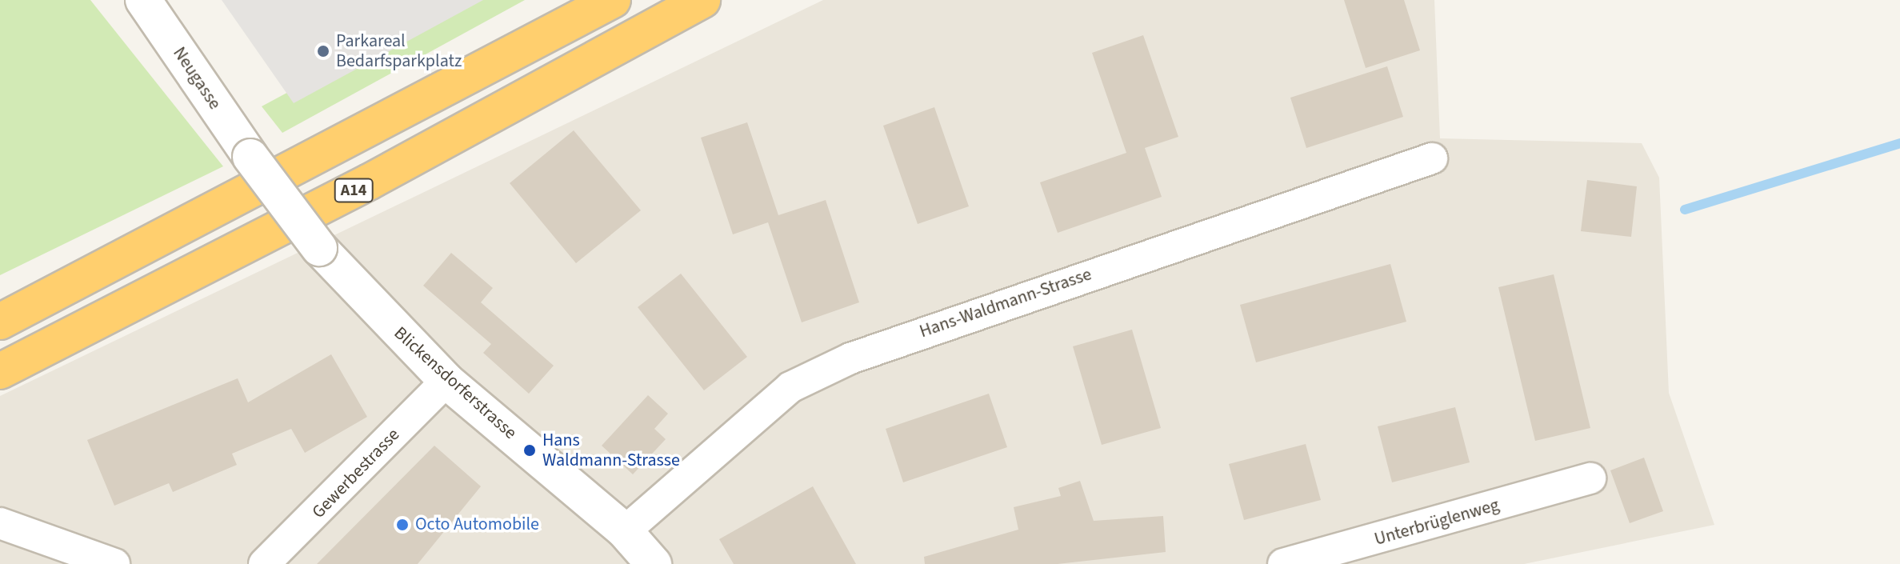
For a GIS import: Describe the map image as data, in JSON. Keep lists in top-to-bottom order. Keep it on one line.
{"streets":{"highway":["A14"],"street":["Neugasse","Hans-Waldmann-Strasse","Blickensdorferstrasse","Gewerbestrasse","Unterbrüglenweg"]},"crossings":[["Neugasse","Blickensdorferstrasse"],["Hans-Waldmann-Strasse","Blickensdorferstrasse"],["Blickensdorferstrasse","Gewerbestrasse"]],"places":["Parkareal Bedarfsparkplatz","Hans Waldmann-Strasse","Octo Automobile"]}
